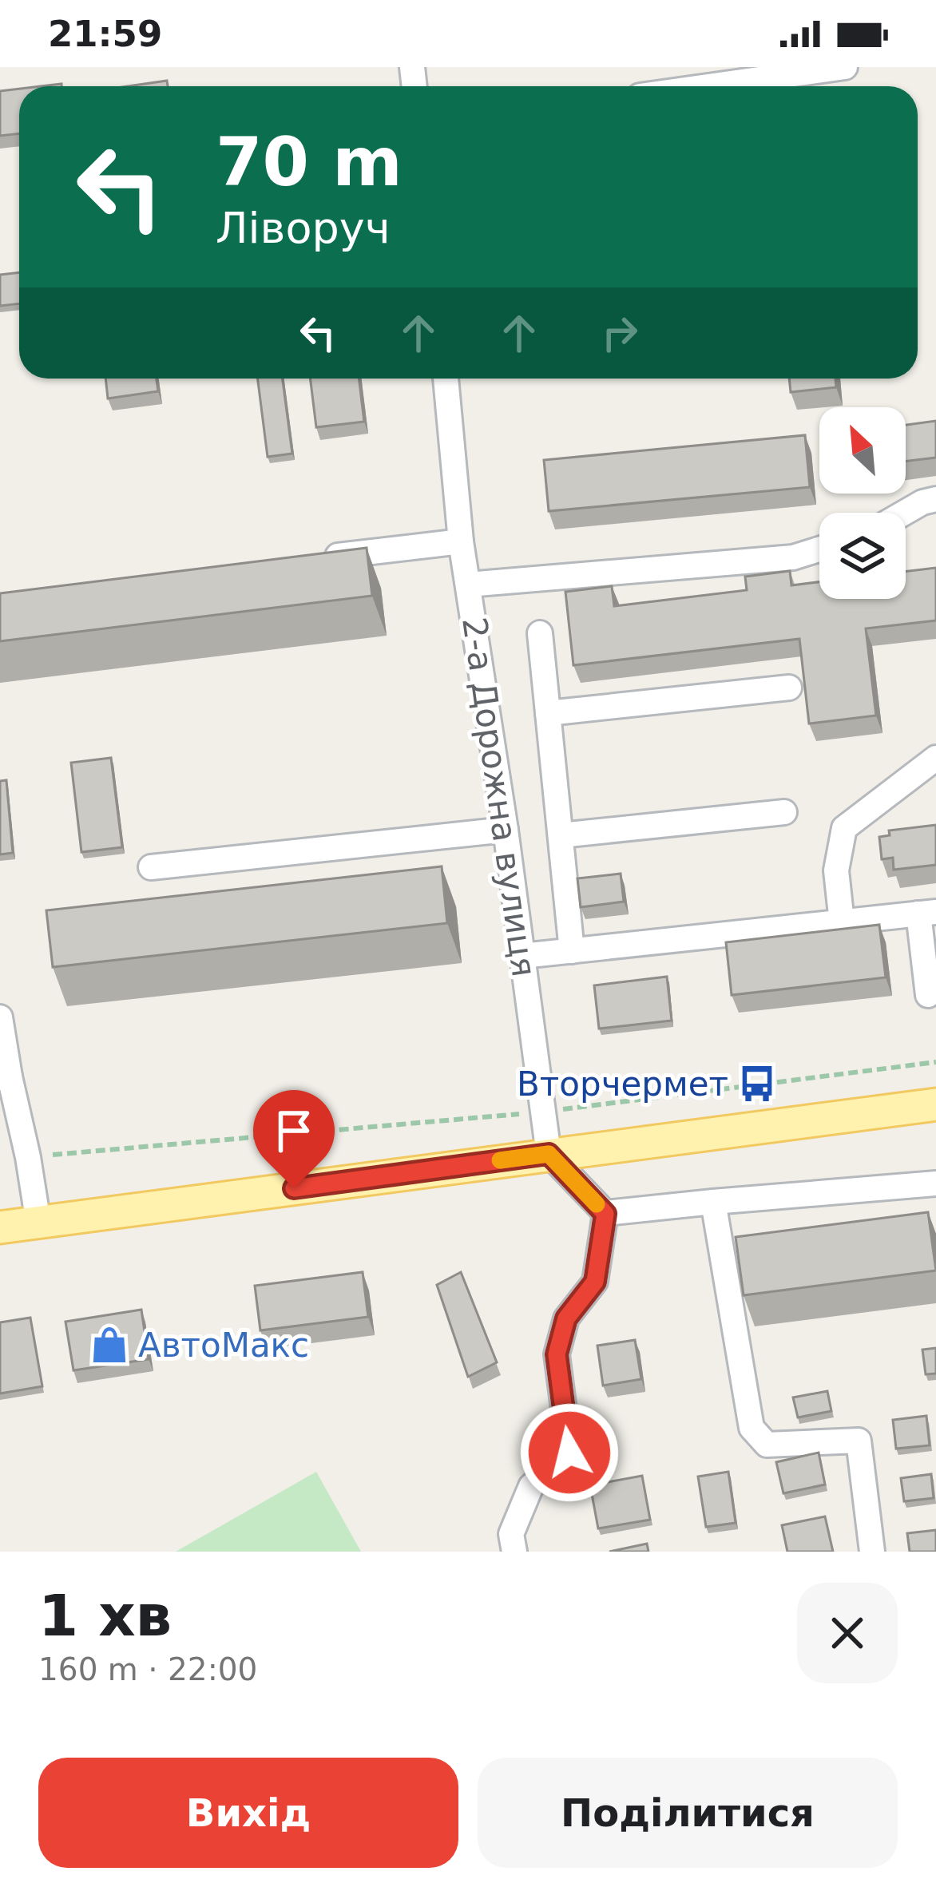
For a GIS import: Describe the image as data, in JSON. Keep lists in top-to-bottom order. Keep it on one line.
{"streets":{"street":["2-а Дорожна вулиця"]},"places":{"bus stop":["Вторчермет"],"shop":["АвтоМакс"]},"north":"top left","page":{"status":"21:59","turn":["70 m","Ліворуч"],"heading":["1 хв","160 m · 22:00"],"buttons":["Вихід","Поділитися"]}}
